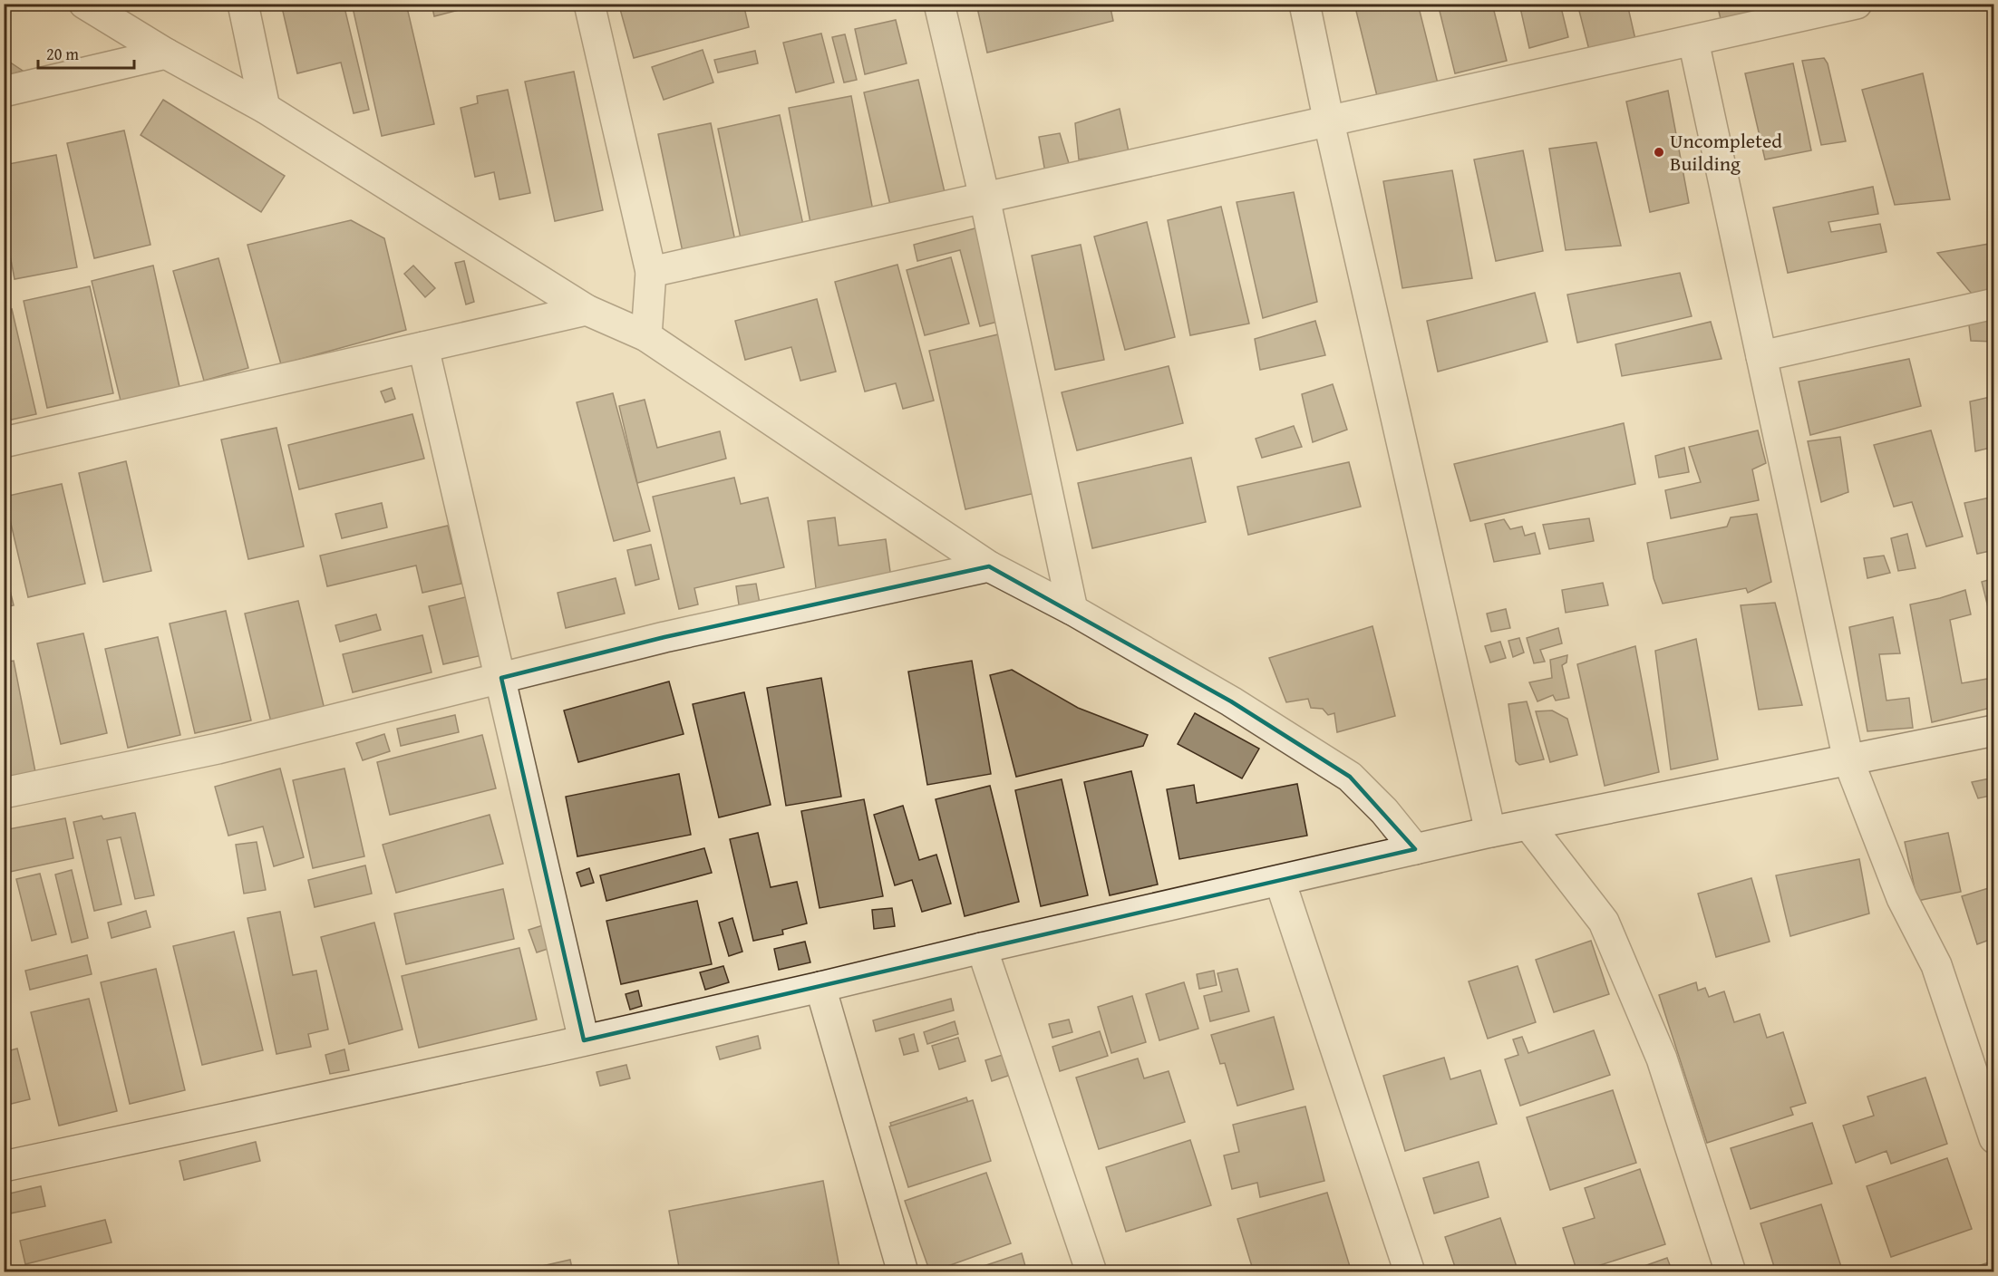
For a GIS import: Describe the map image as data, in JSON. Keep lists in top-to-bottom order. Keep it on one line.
{"places":["Uncompleted Building"],"scale_bar":"20 m"}
